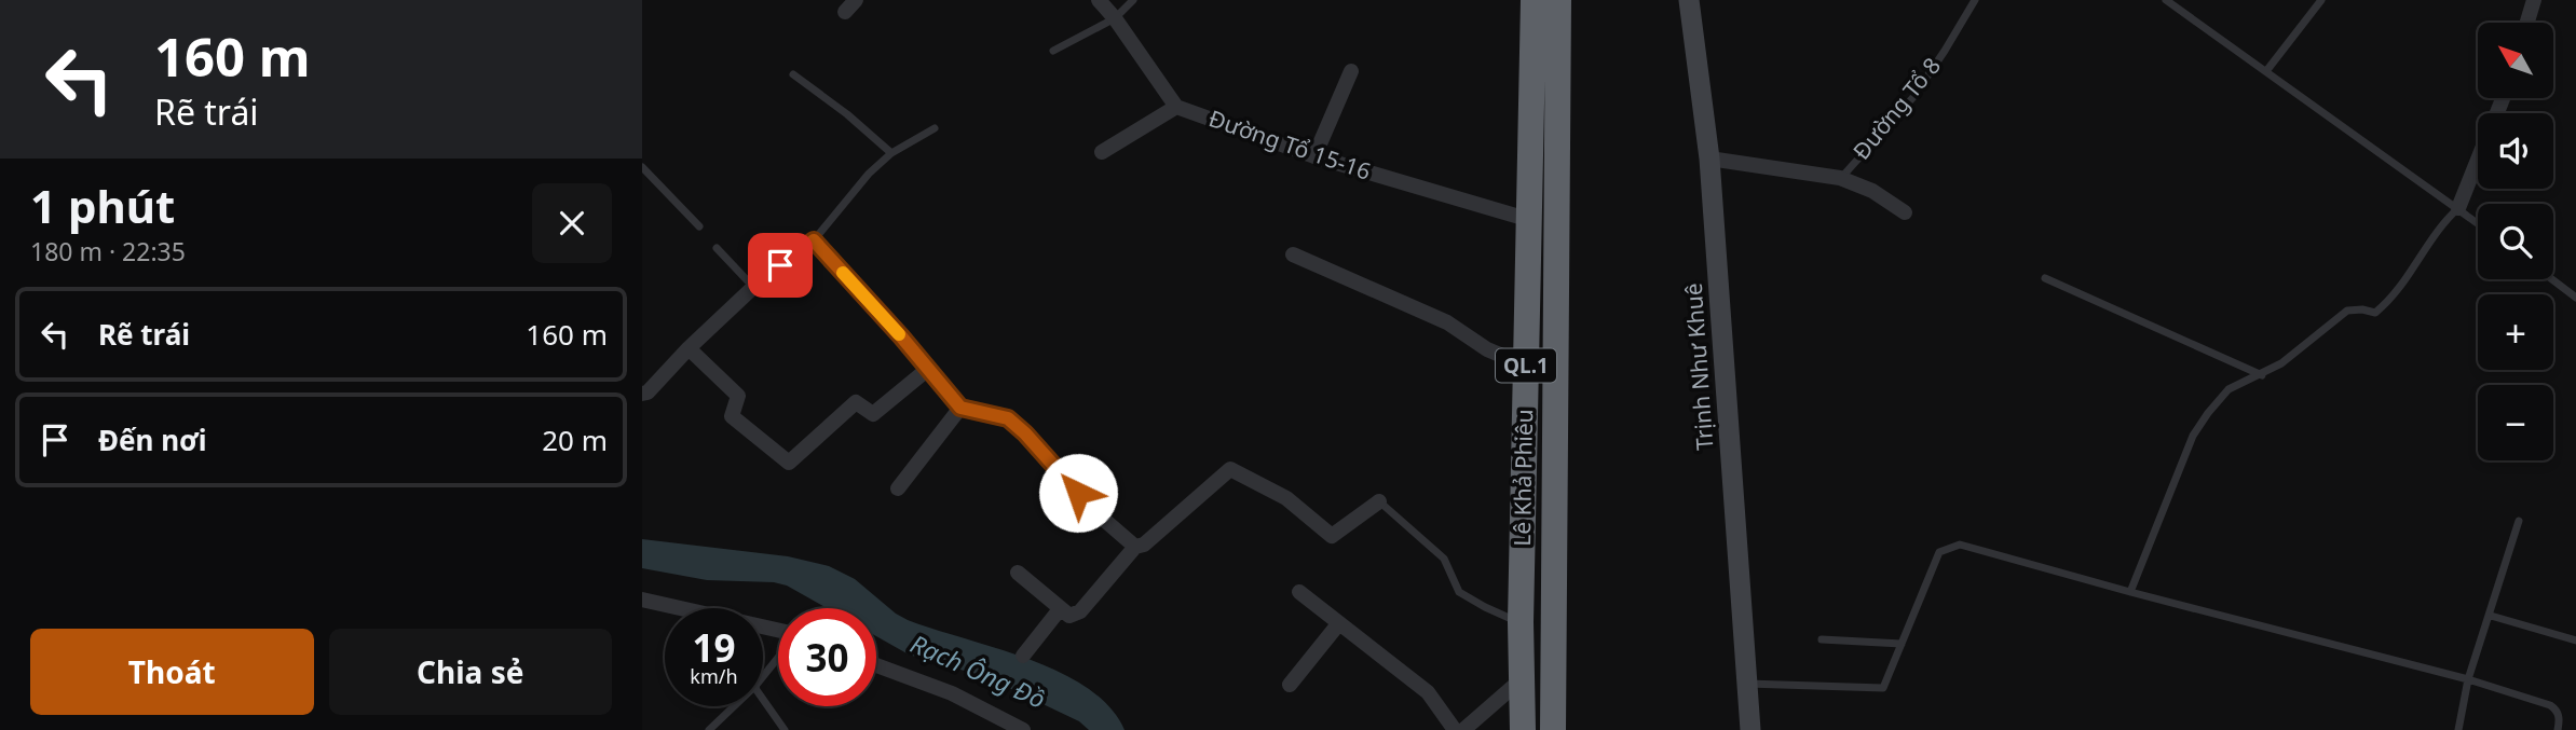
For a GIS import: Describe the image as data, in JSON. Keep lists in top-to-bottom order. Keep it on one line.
{"streets":{"highway":["QL.1","Lê Khả Phiêu"],"street":["Đường Tổ 8","Đường Tổ 15-16","Trịnh Như Khuê"]},"crossings":[["Đường Tổ 8","Trịnh Như Khuê"],["Đường Tổ 15-16","Lê Khả Phiêu"]],"water":["Rạch Ông Đồ"],"north":"top left","page":{"turn":["160 m","Rẽ trái"],"map_buttons":["+","−"],"heading":["1 phút","180 m · 22:35"],"list":[{"name":"Rẽ trái","value":"160 m"},{"name":"Đến nơi","value":"20 m"}],"speed":"19 km/h","limit":"30","buttons":["Thoát","Chia sẻ"]}}
